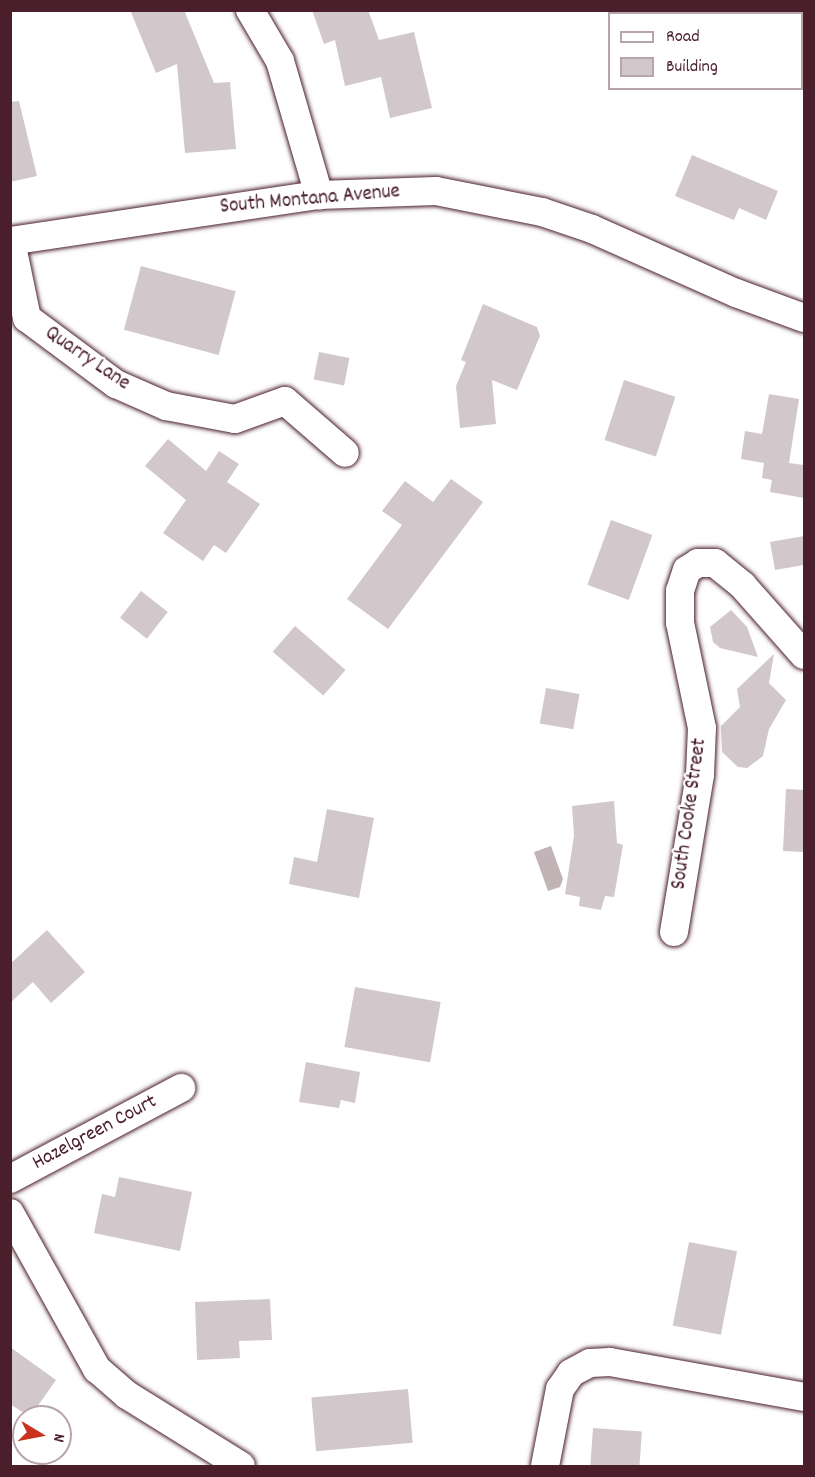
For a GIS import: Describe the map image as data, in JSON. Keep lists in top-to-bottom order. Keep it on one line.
{"streets":{"street":["South Montana Avenue","Quarry Lane","South Cooke Street","Hazelgreen Court"]},"crossings":[["South Montana Avenue","Quarry Lane"]],"legend":["Road","Building"],"north":"right"}
